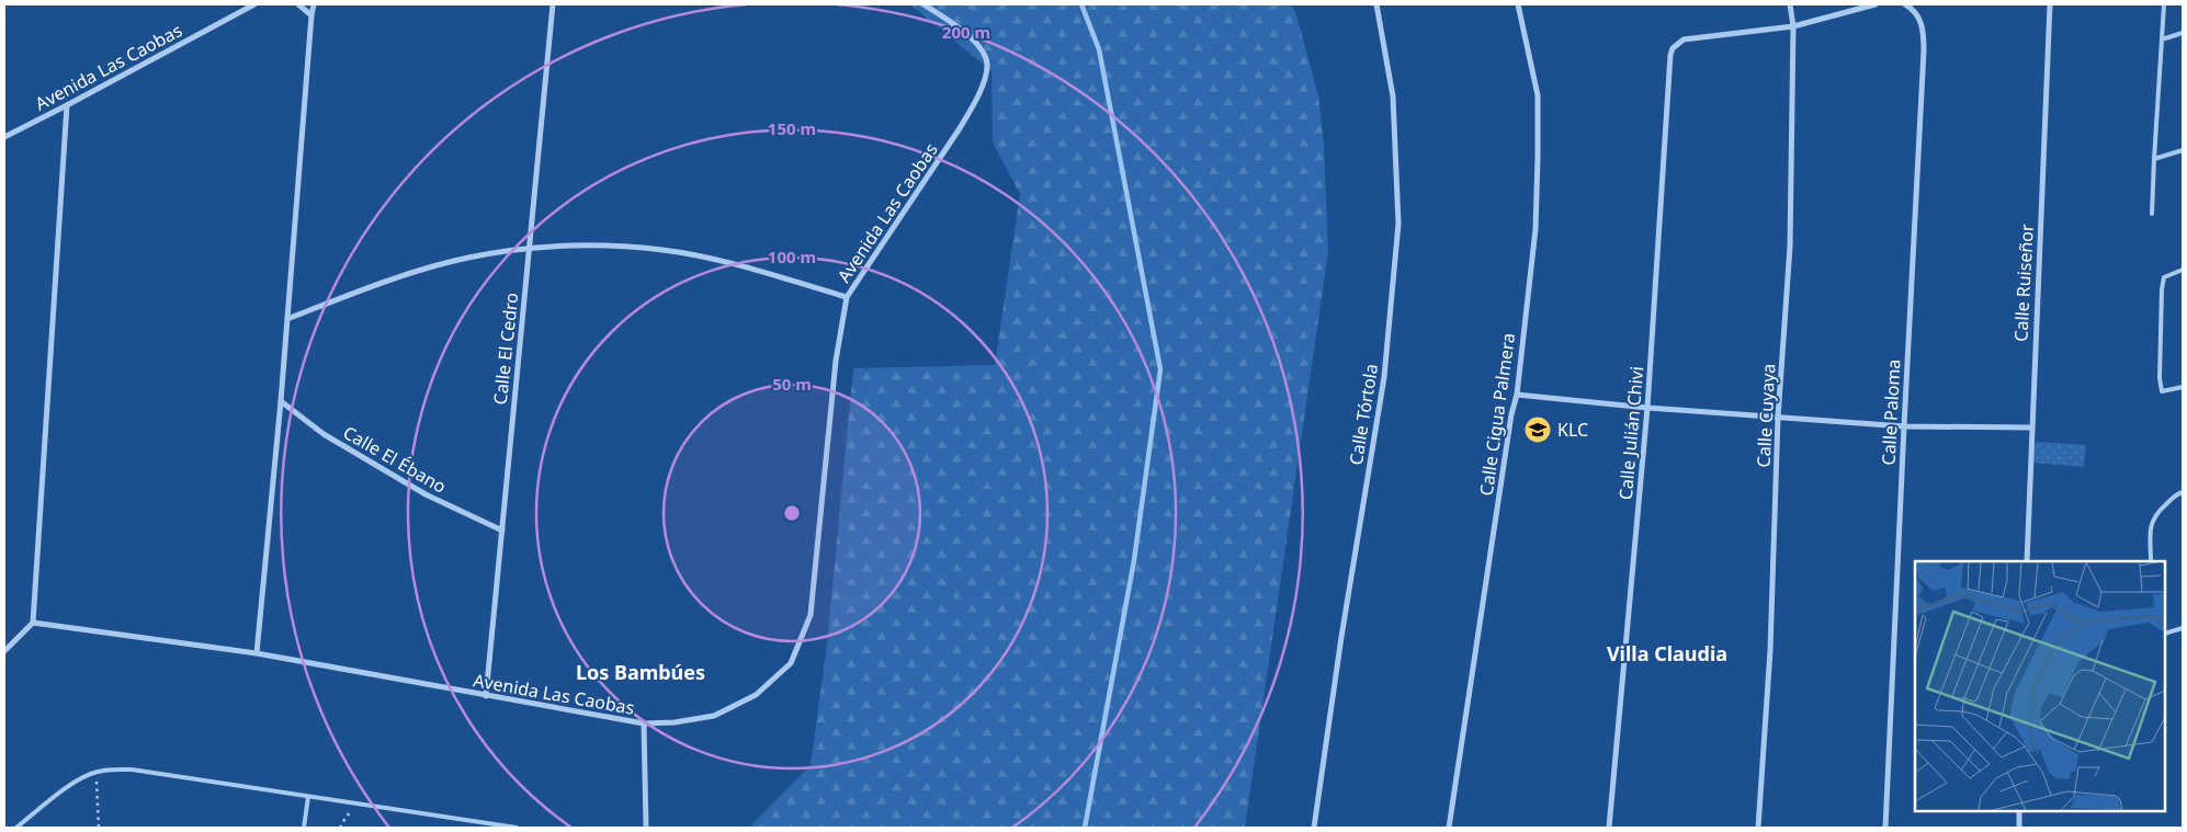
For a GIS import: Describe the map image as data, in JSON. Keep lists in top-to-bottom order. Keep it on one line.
{"streets":{"street":["Avenida Las Caobas","Calle Ruiseñor","Calle El Cedro","Calle Paloma","Calle Tórtola","Calle Cigua Palmera","Calle Cuyaya","Calle Julián Chivi","Calle El Ébano"]},"crossings":[["Avenida Las Caobas","Calle El Cedro"],["Calle El Cedro","Calle El Ébano"],["Calle Cuyaya","Calle Julián Chivi"]],"districts":["Villa Claudia","Los Bambúes"],"places":{"school or university":["KLC"]},"rings":["200 m","150 m","100 m","50 m"]}
